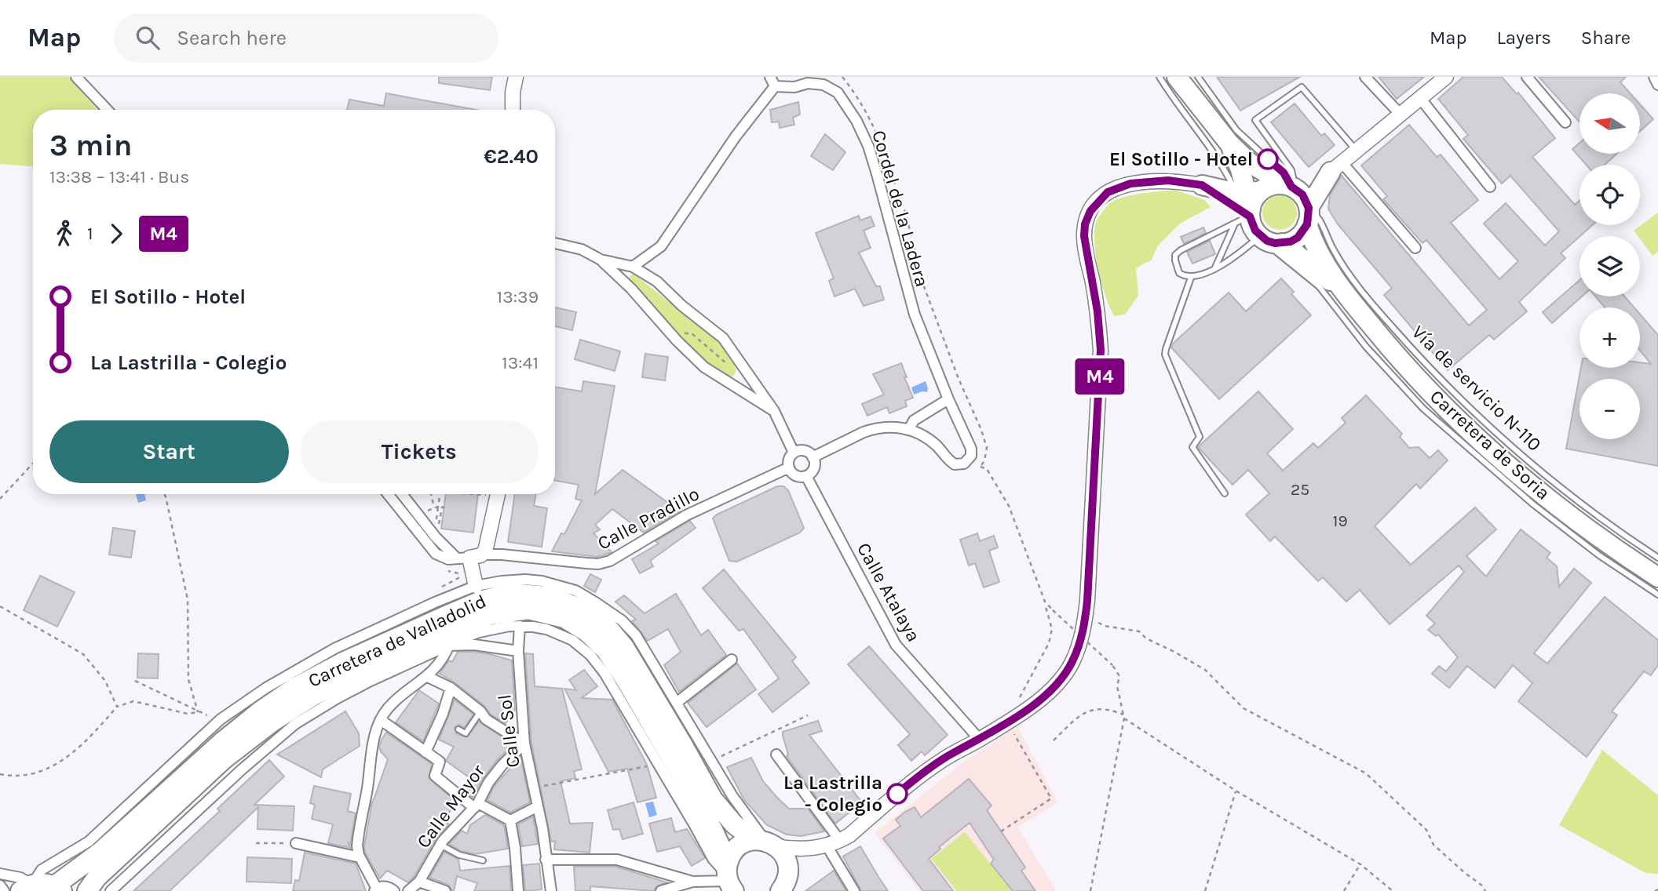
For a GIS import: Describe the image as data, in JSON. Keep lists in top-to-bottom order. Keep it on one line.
{"streets":{"highway":["Carretera de Soria","Carretera de Valladolid"],"street":["Cordel de la Ladera","Calle Pradillo","Calle Atalaya","Calle Sol","Calle Mayor"],"lane":["Vía de servicio N-110"]},"crossings":[["Vía de servicio N-110","Carretera de Soria"],["Calle Pradillo","Calle Atalaya"],["Carretera de Valladolid","Calle Sol"],["Calle Sol","Calle Mayor"]],"places":["El Sotillo - Hotel","La Lastrilla - Colegio"],"lines":["bus line M4"],"house_numbers":["25","19"],"north":"left","page":{"header":"Map","search":"Search here","nav":["Map","Layers","Share"],"on_map":"M4","map_buttons":["+","−"],"heading":["3 min","13:38 – 13:41 · Bus","€2.40"],"legs":["1","M4"],"list":[{"name":"El Sotillo - Hotel","value":"13:39"},{"name":"La Lastrilla - Colegio","value":"13:41"}],"buttons":["Start","Tickets"]}}
